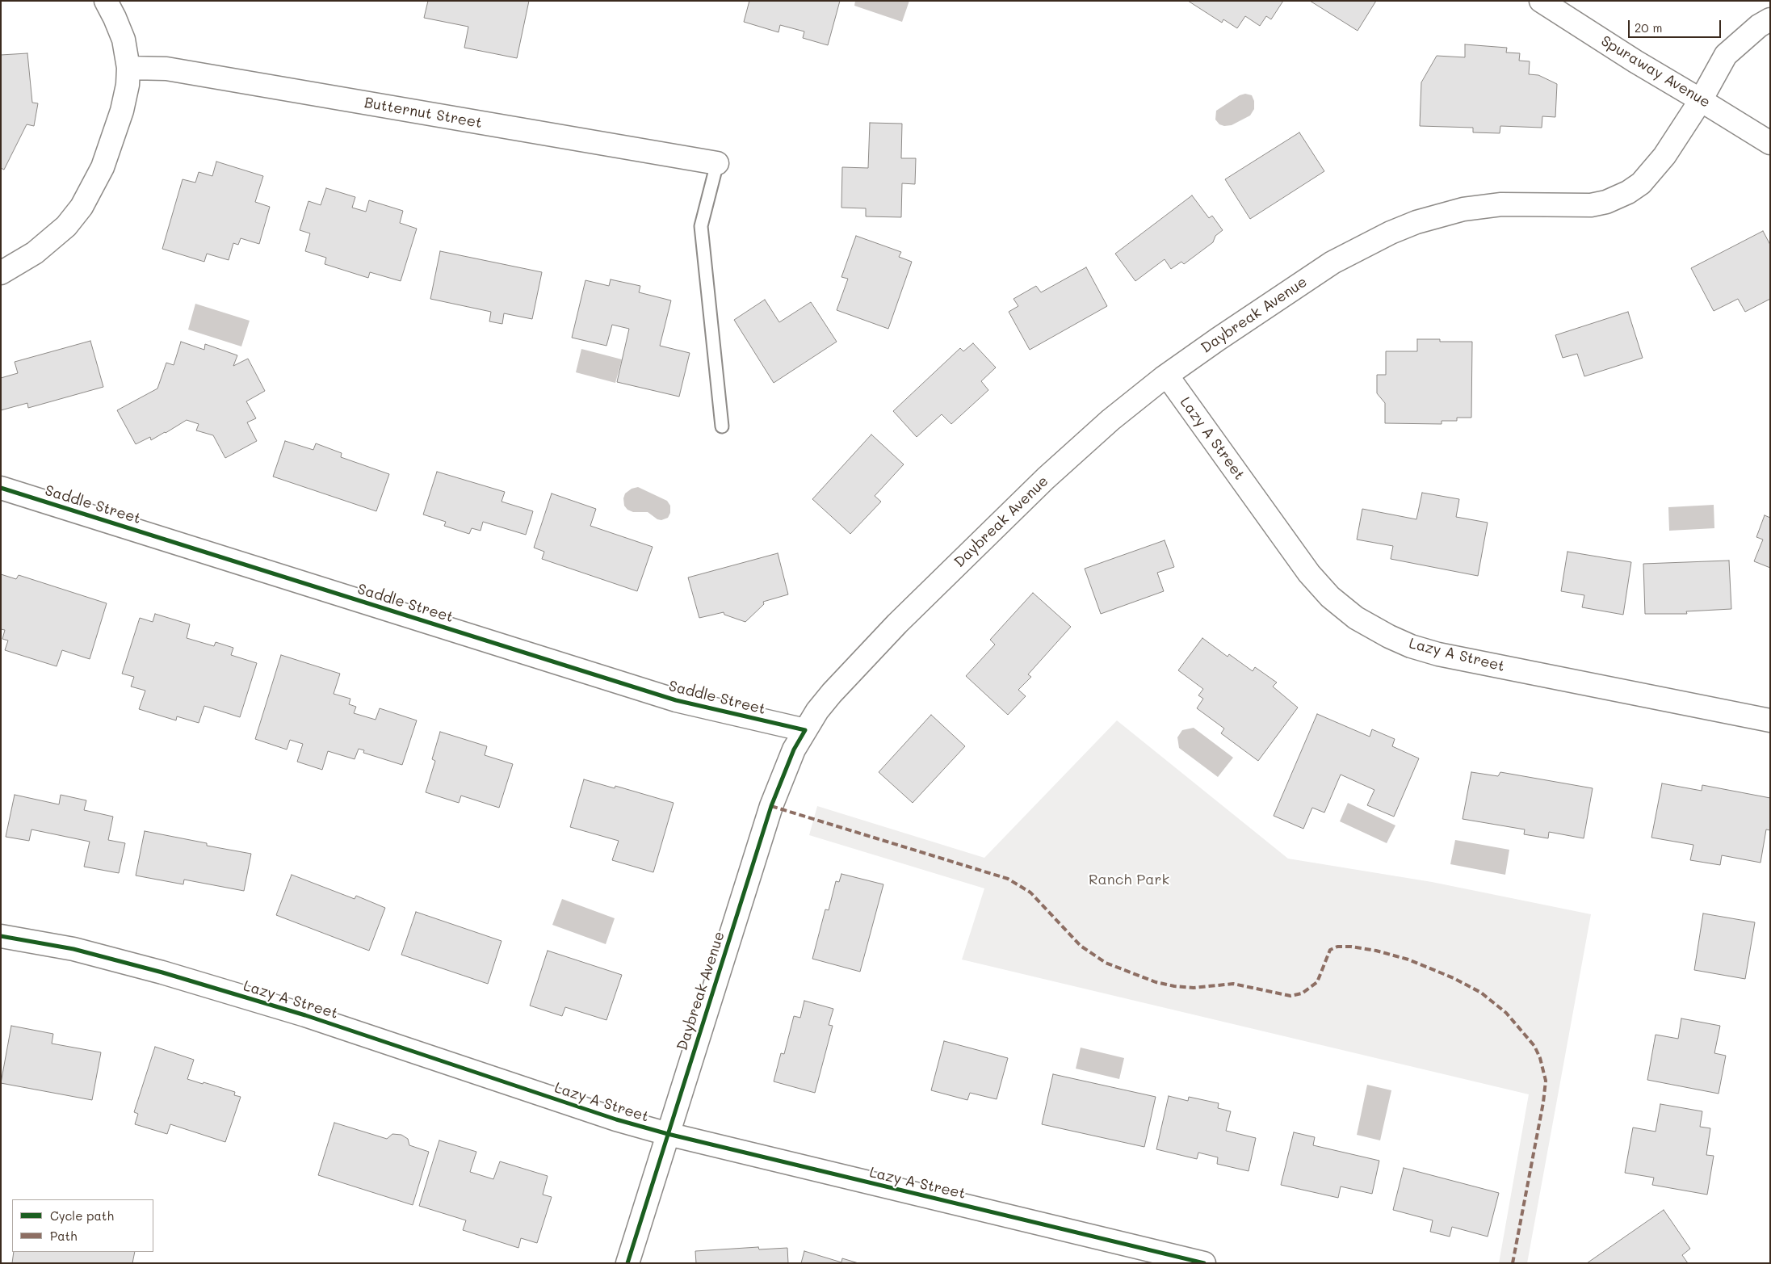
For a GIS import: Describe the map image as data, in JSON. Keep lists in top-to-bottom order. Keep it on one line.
{"streets":{"street":["Spuraway Avenue","Butternut Street","Daybreak Avenue","Lazy A Street","Saddle Street"]},"crossings":[["Spuraway Avenue","Daybreak Avenue"],["Daybreak Avenue","Lazy A Street"],["Daybreak Avenue","Saddle Street"]],"parks":["Ranch Park"],"legend":["Cycle path","Path"],"scale_bar":"20 m"}
